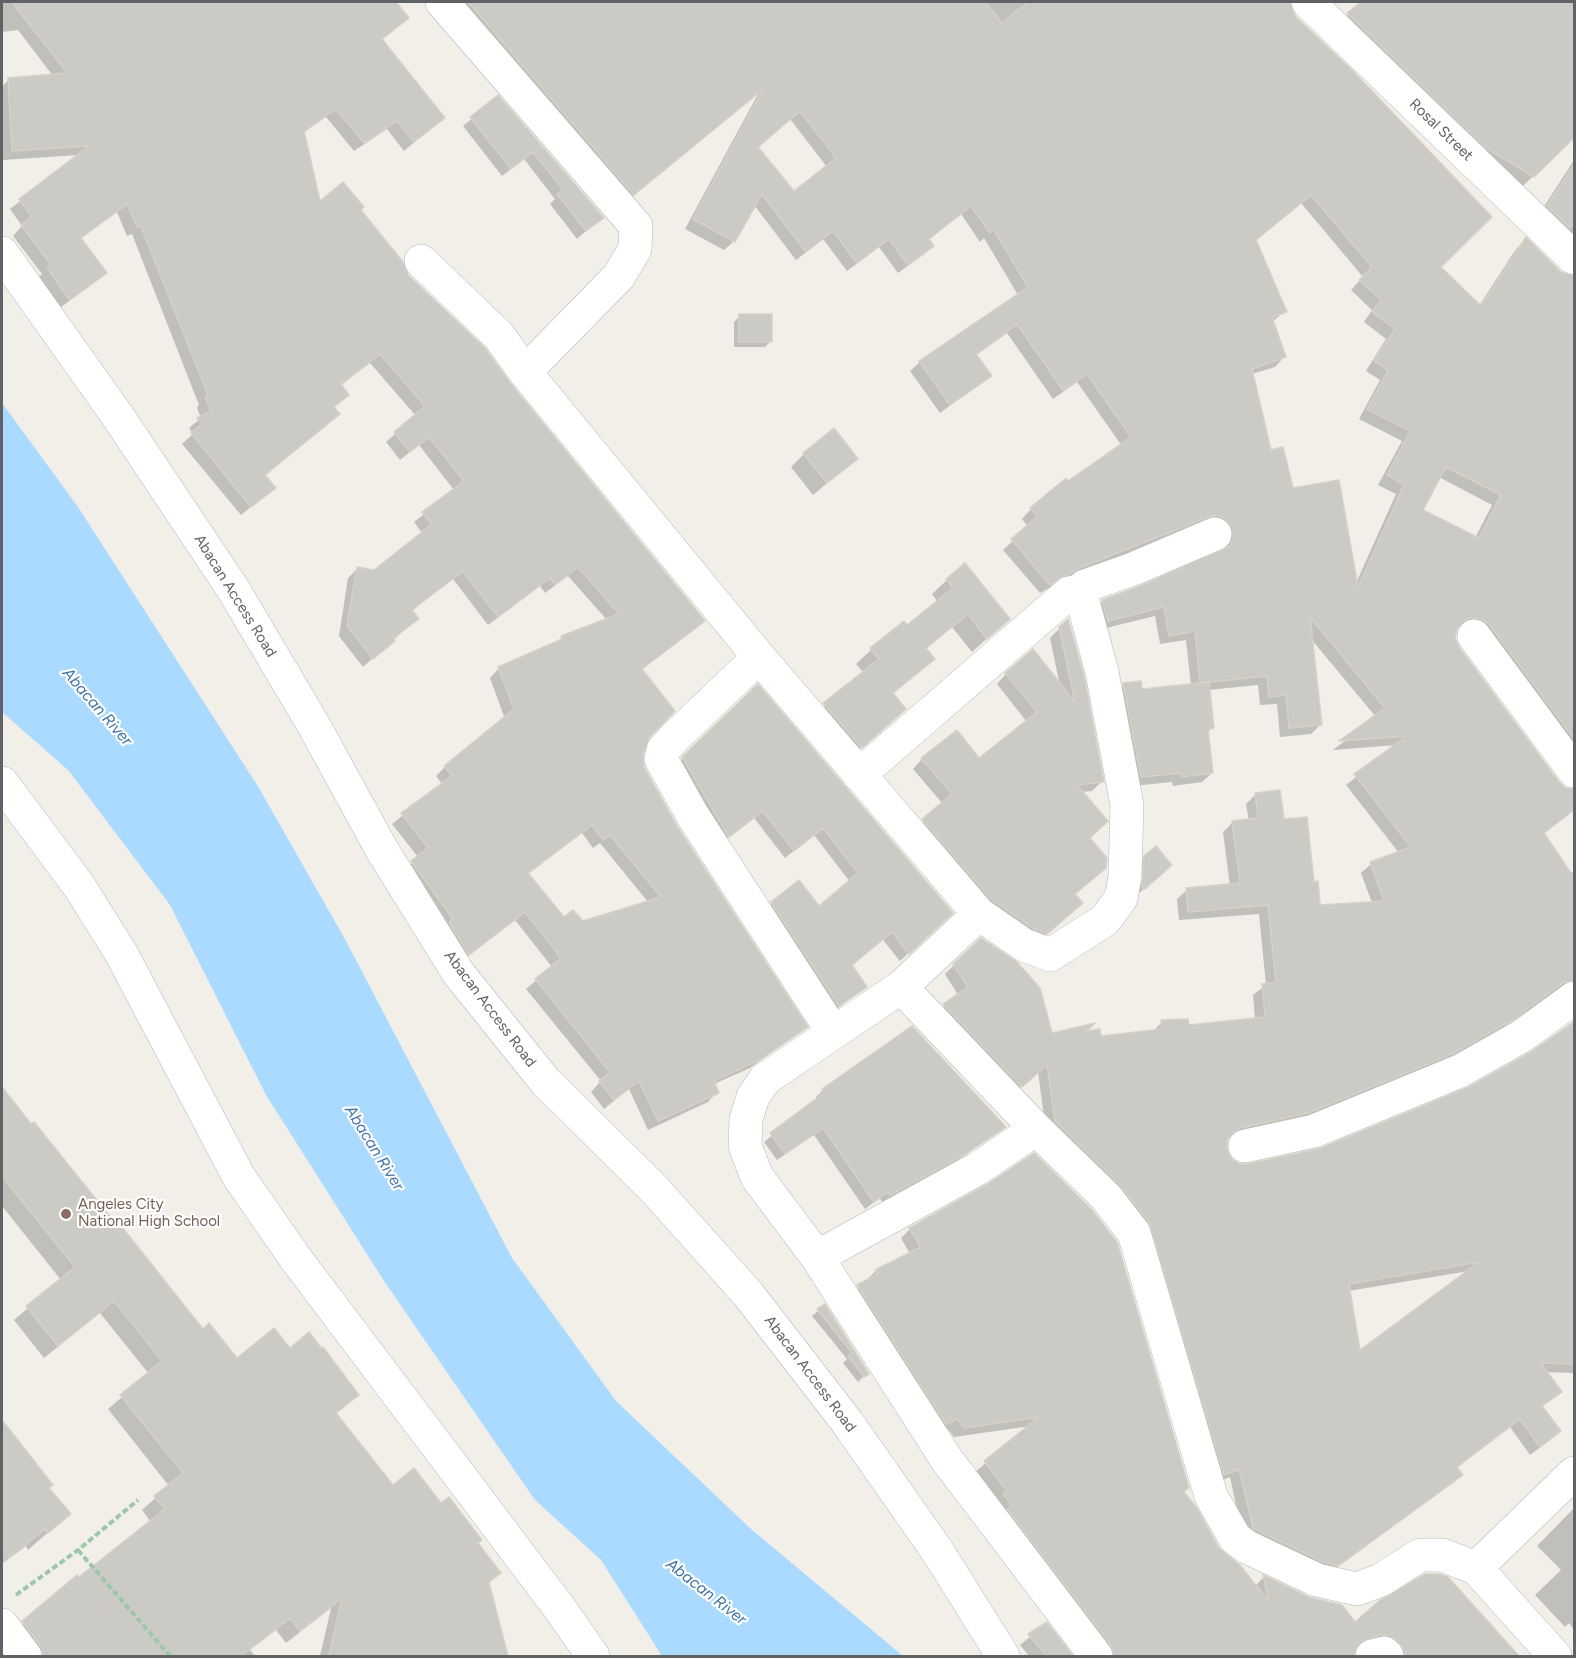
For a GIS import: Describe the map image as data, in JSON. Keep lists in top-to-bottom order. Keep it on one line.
{"streets":{"street":["Rosal Street","Abacan Access Road"]},"water":["Abacan River"],"places":["Angeles City National High School"]}
